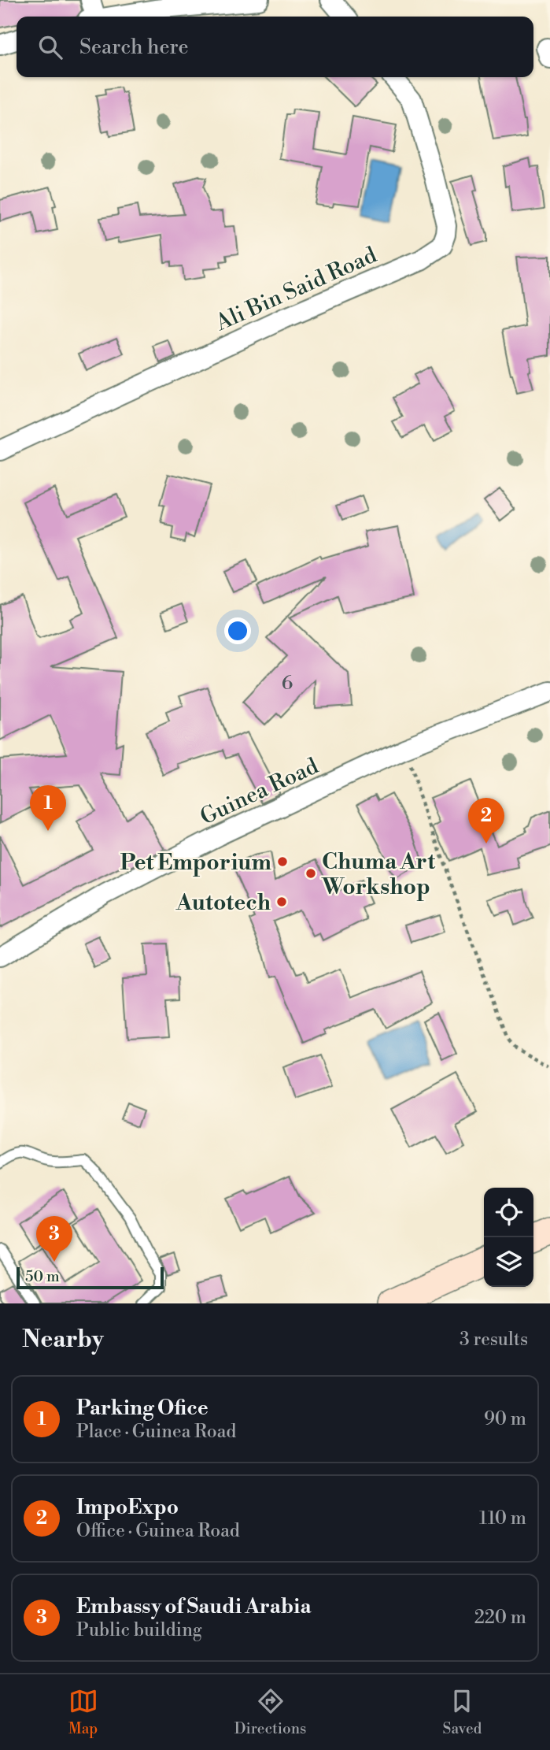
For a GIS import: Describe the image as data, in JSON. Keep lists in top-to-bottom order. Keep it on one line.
{"streets":{"street":["Ali Bin Said Road","Guinea Road"]},"places":["Pet Emporium","Chuma Art Workshop","Autotech"],"house_numbers":["6"],"scale_bar":"50 m","page":{"search":"Search here","pins":["1","2","3"],"scale":"50 m","heading":["Nearby","3 results"],"list":[{"mark":"1","name":"Parking Ofice","note":"Place · Guinea Road","value":"90 m"},{"mark":"2","name":"ImpoExpo","note":"Office · Guinea Road","value":"110 m"},{"mark":"3","name":"Embassy of Saudi Arabia","note":"Public building","value":"220 m"}],"nav":["Map","Directions","Saved"]}}
